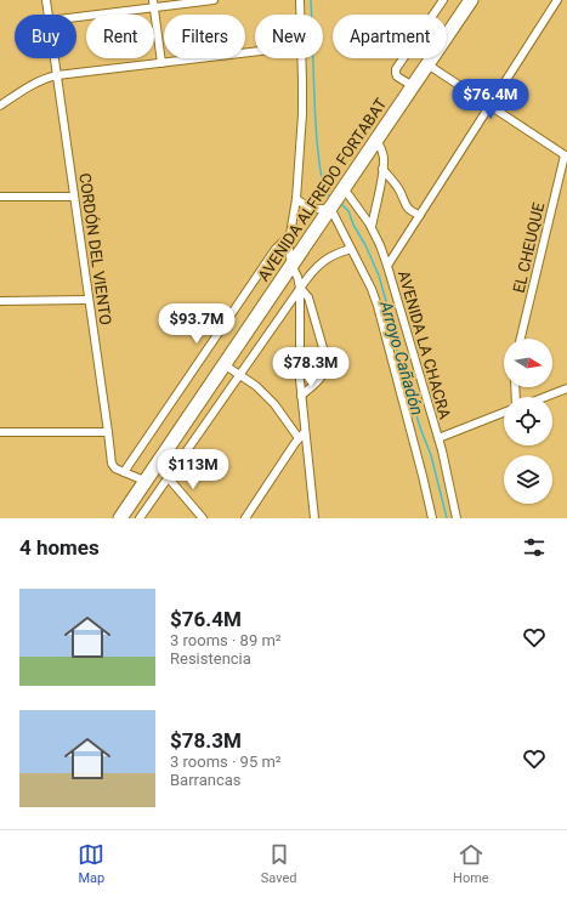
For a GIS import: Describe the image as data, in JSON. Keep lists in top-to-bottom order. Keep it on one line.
{"streets":{"highway":["AVENIDA ALFREDO FORTABAT"],"street":["EL CHEUQUE","CORDÓN DEL VIENTO","AVENIDA LA CHACRA"]},"crossings":[["AVENIDA ALFREDO FORTABAT","AVENIDA LA CHACRA"]],"water":["Arroyo Cañadón"],"north":"right","page":{"chip":["Buy","Rent","Filters","New","Apartment"],"price":["$76.4M","$93.7M","$78.3M","$113M"],"heading":"4 homes","list":[{"name":"$76.4M","note":"3 rooms · 89 m² · Resistencia"},{"name":"$78.3M","note":"3 rooms · 95 m² · Barrancas"}],"tabs":["Map","Saved","Home"]}}
